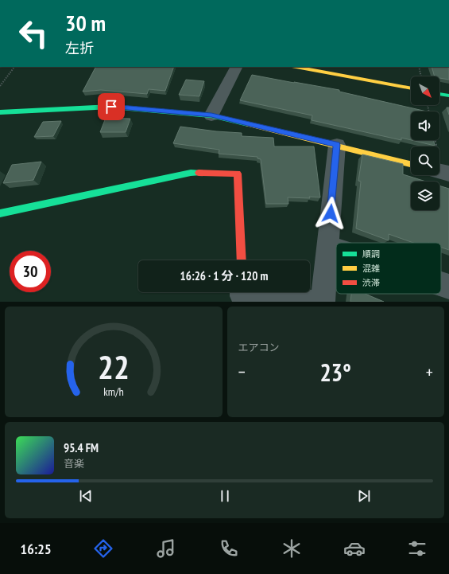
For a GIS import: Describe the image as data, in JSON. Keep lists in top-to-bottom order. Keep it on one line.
{"legend":["順調","混雑","渋滞"],"north":"bottom right","page":{"turn":["30 m","左折"],"limit":"30","trip":"16:26 · 1 分 · 120 m","tile":"エアコン","heat":["−","23°","+"],"song":["95.4 FM","音楽"],"tabs":"16:25","gauge":["22","km/h"]}}
